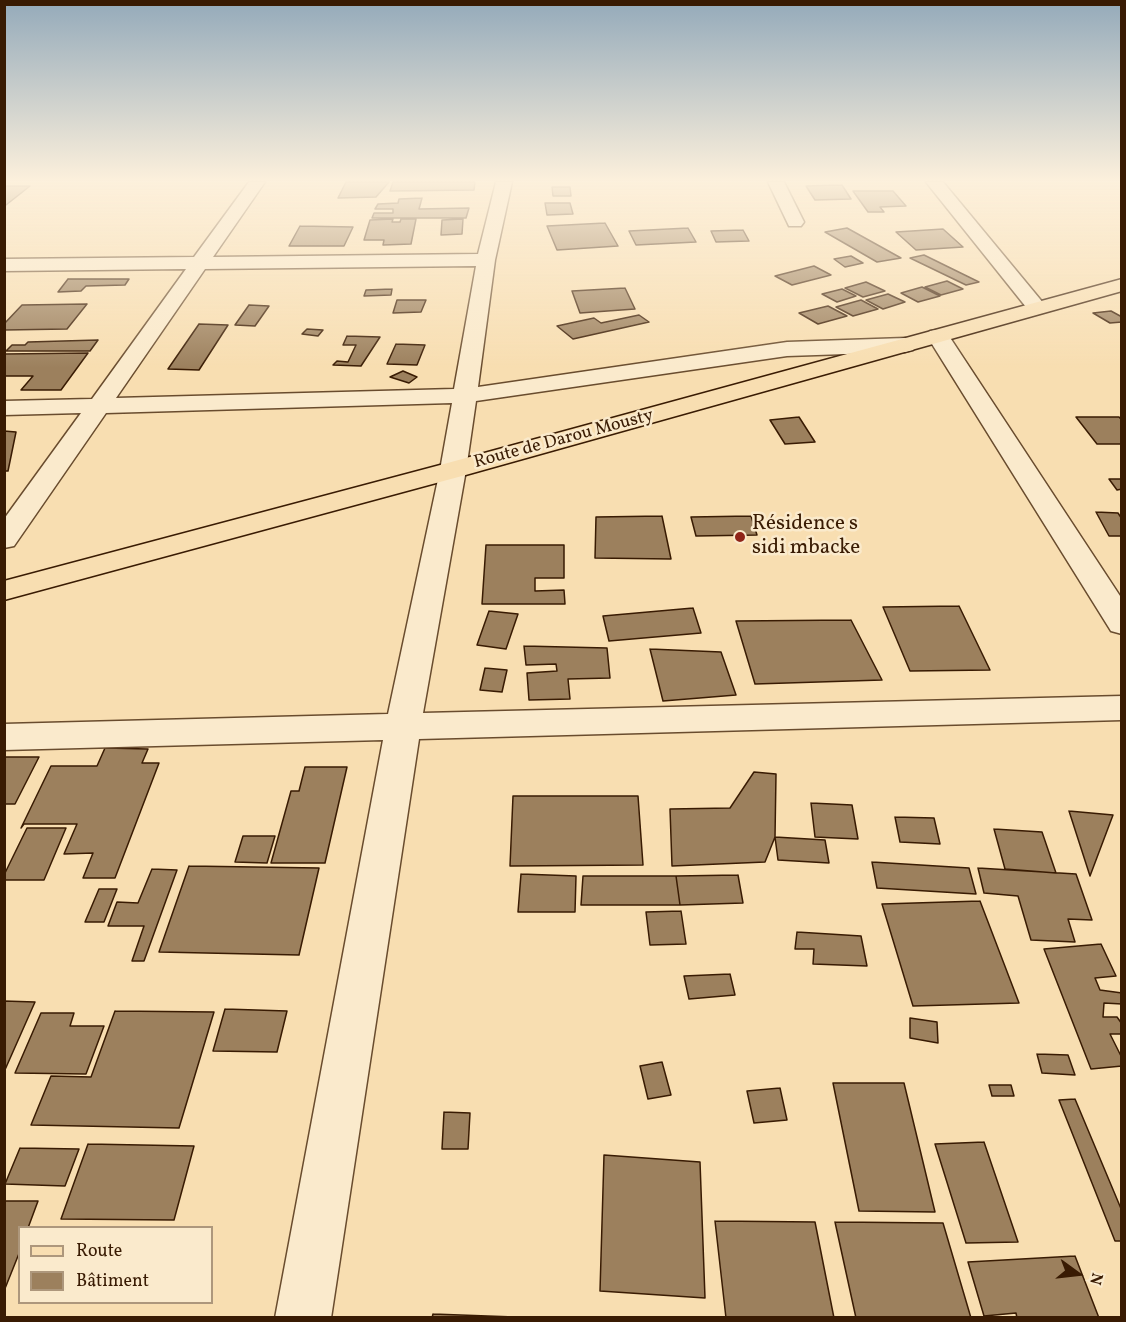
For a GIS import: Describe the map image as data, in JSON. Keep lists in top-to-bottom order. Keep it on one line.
{"streets":{"main road":["Route de Darou Mousty"]},"places":["Résidence s sidi mbacke"],"legend":["Route","Bâtiment"],"north":"right"}
